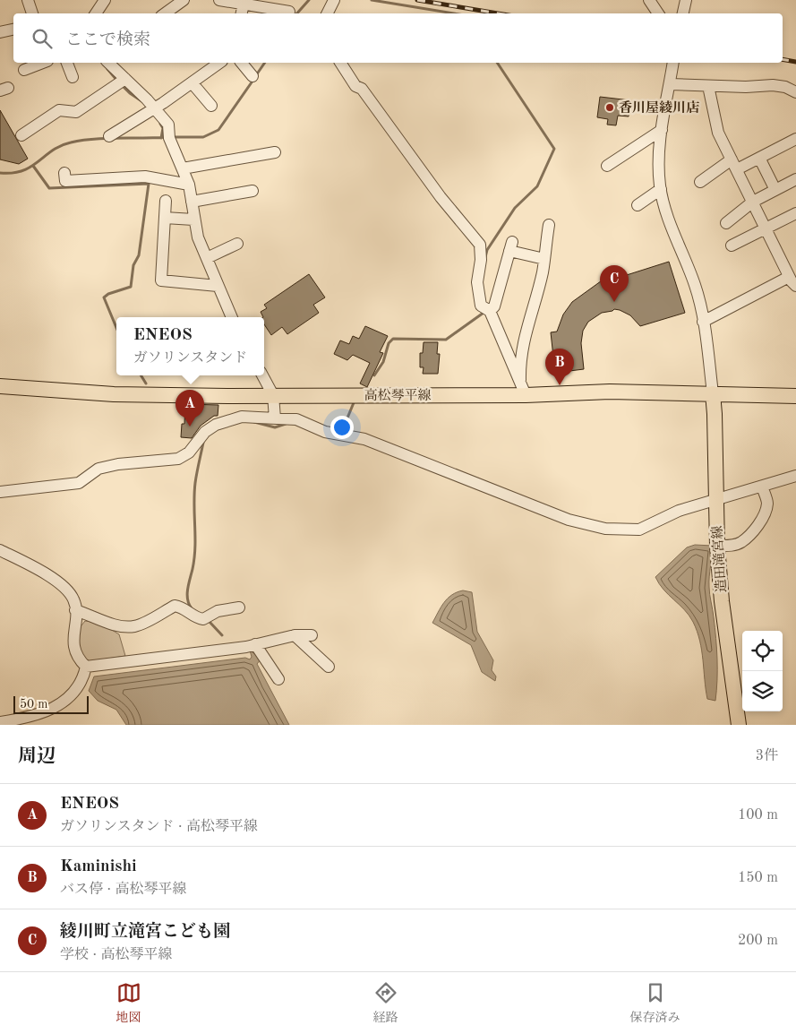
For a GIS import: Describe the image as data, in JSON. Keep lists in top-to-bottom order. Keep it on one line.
{"streets":{"main road":["高松琴平線","造田滝宮線"]},"crossings":[["高松琴平線","造田滝宮線"]],"places":["香川屋綾川店"],"scale_bar":"50 m","page":{"search":"ここで検索","pins":["C","B","A"],"popup":["ENEOS","ガソリンスタンド"],"scale":"50 m","heading":["周辺","3件"],"list":[{"mark":"A","name":"ENEOS","note":"ガソリンスタンド · 高松琴平線","value":"100 m"},{"mark":"B","name":"Kaminishi","note":"バス停 · 高松琴平線","value":"150 m"},{"mark":"C","name":"綾川町立滝宮こども園","note":"学校 · 高松琴平線","value":"200 m"}],"nav":["地図","経路","保存済み"]}}
